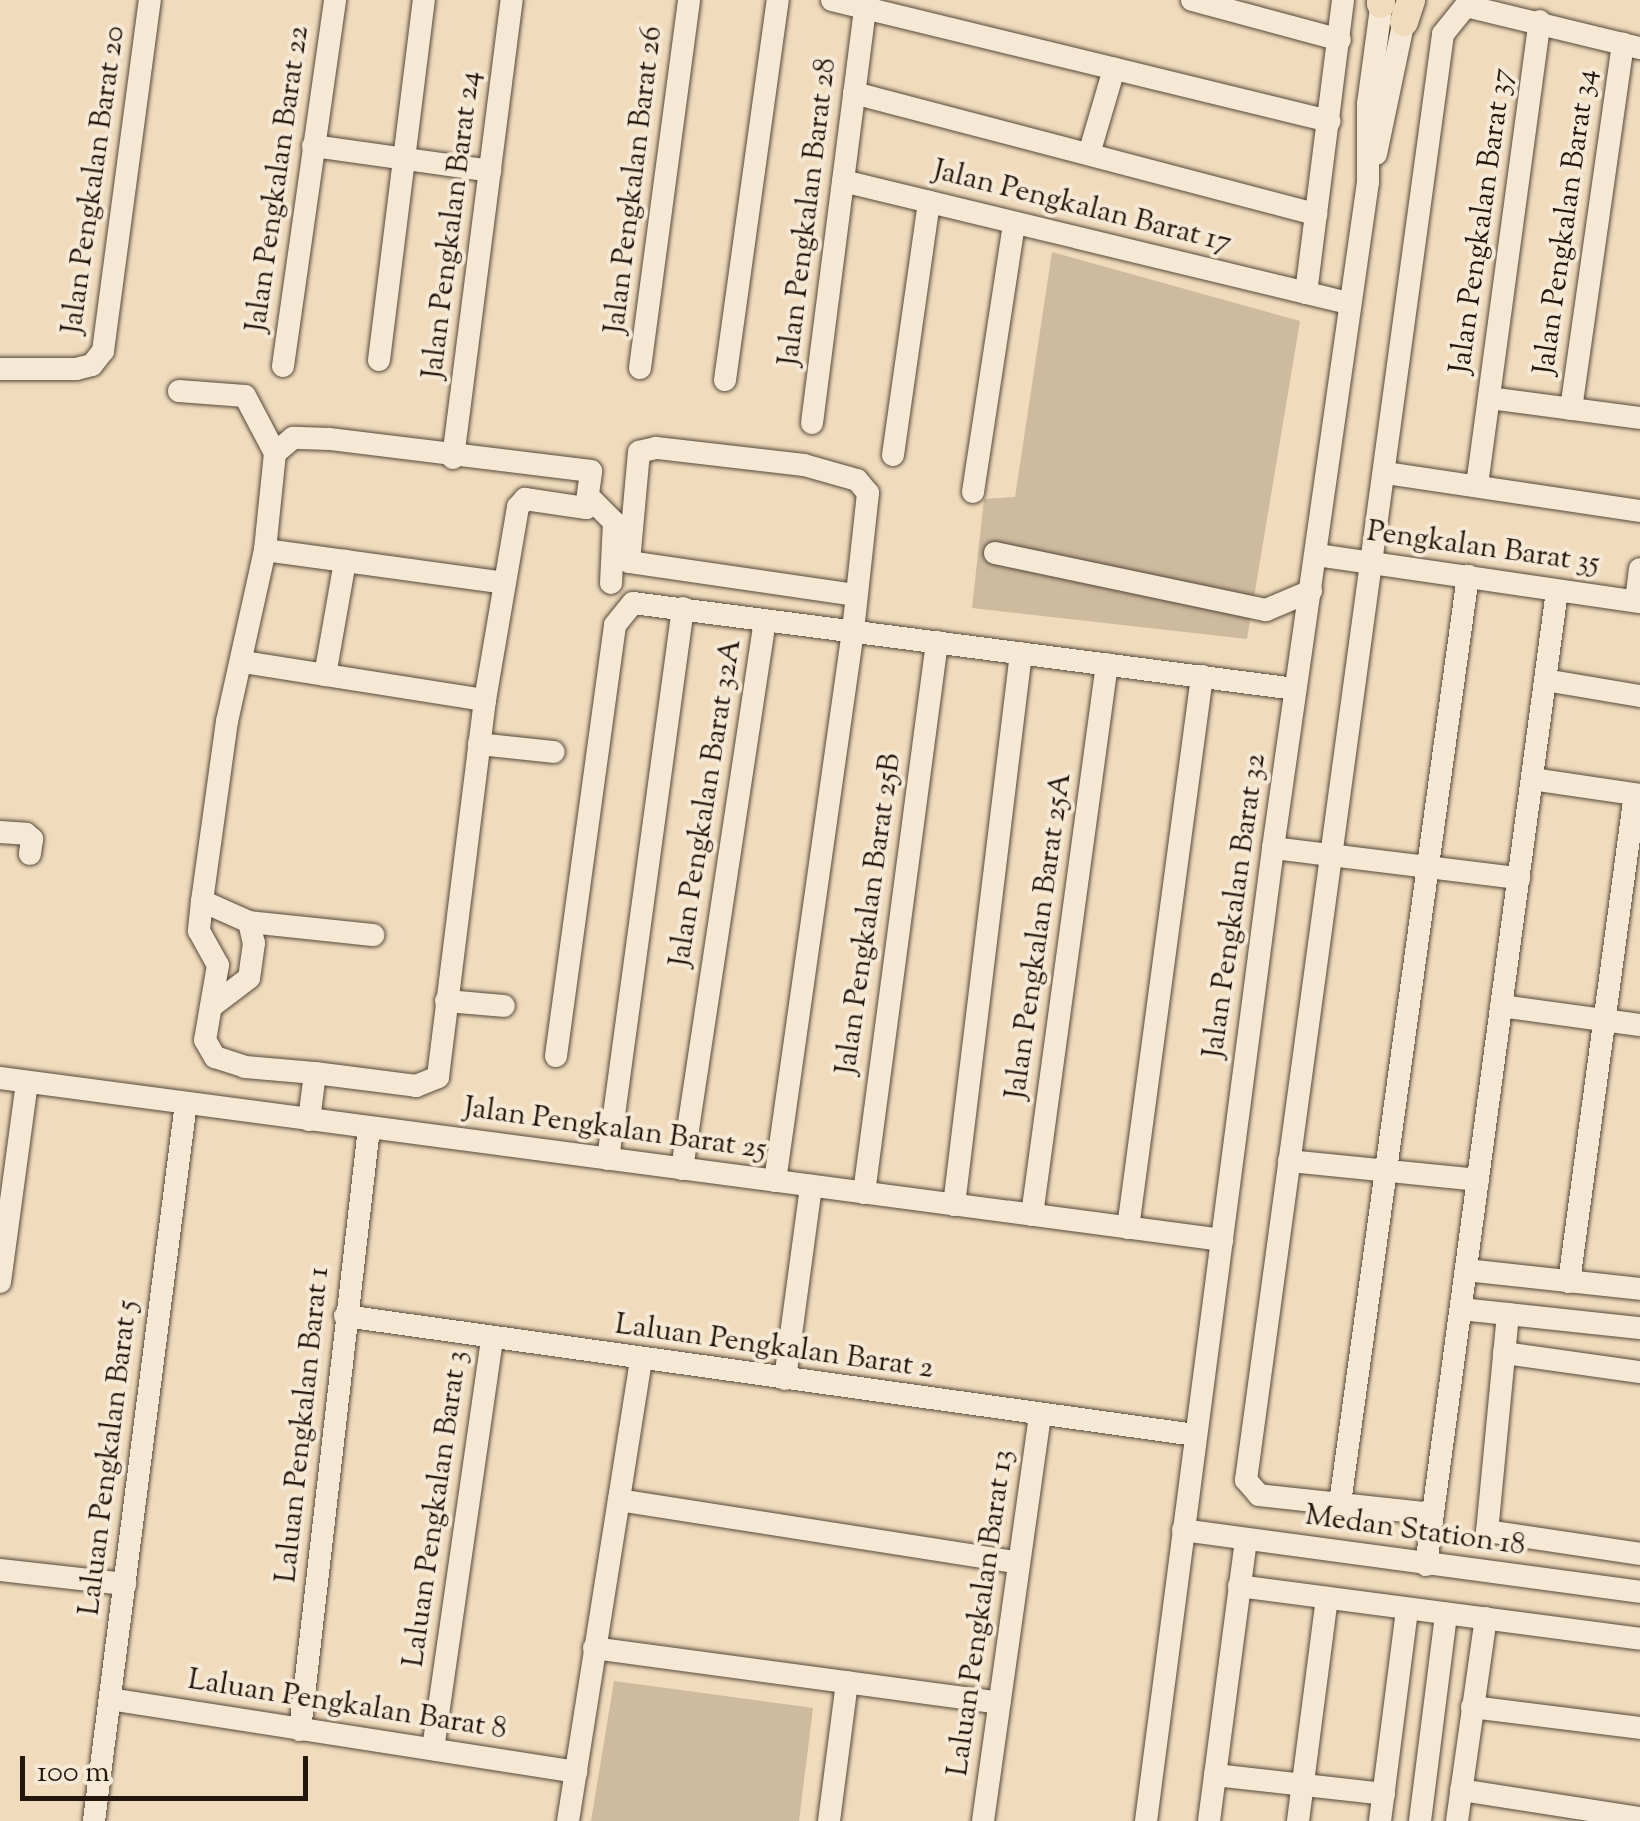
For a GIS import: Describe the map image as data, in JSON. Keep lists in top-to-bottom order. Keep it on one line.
{"streets":{"street":["Jalan Pengkalan Barat 22","Jalan Pengkalan Barat 20","Jalan Pengkalan Barat 26","Jalan Pengkalan Barat 17","Jalan Pengkalan Barat 28","Jalan Pengkalan Barat 37","Jalan Pengkalan Barat 34","Jalan Pengkalan Barat 24","Pengkalan Barat 35","Jalan Pengkalan Barat 32A","Jalan Pengkalan Barat 32","Jalan Pengkalan Barat 25B","Jalan Pengkalan Barat 25A","Jalan Pengkalan Barat 25","Laluan Pengkalan Barat 2","Laluan Pengkalan Barat 1","Laluan Pengkalan Barat 5","Laluan Pengkalan Barat 3","Medan Station 18","Laluan Pengkalan Barat 13","Laluan Pengkalan Barat 8"]},"crossings":[["Jalan Pengkalan Barat 17","Jalan Pengkalan Barat 28"],["Jalan Pengkalan Barat 17","Jalan Pengkalan Barat 32"],["Jalan Pengkalan Barat 37","Jalan Pengkalan Barat 34"],["Pengkalan Barat 35","Jalan Pengkalan Barat 32"],["Jalan Pengkalan Barat 32A","Jalan Pengkalan Barat 32"],["Jalan Pengkalan Barat 32A","Jalan Pengkalan Barat 25B"],["Jalan Pengkalan Barat 32A","Jalan Pengkalan Barat 25A"],["Jalan Pengkalan Barat 32A","Jalan Pengkalan Barat 25"],["Jalan Pengkalan Barat 32","Jalan Pengkalan Barat 25"],["Jalan Pengkalan Barat 32","Laluan Pengkalan Barat 2"],["Jalan Pengkalan Barat 32","Medan Station 18"],["Jalan Pengkalan Barat 25B","Jalan Pengkalan Barat 25"],["Jalan Pengkalan Barat 25A","Jalan Pengkalan Barat 25"],["Jalan Pengkalan Barat 25","Laluan Pengkalan Barat 1"],["Jalan Pengkalan Barat 25","Laluan Pengkalan Barat 5"],["Laluan Pengkalan Barat 2","Laluan Pengkalan Barat 1"],["Laluan Pengkalan Barat 2","Laluan Pengkalan Barat 3"],["Laluan Pengkalan Barat 2","Laluan Pengkalan Barat 13"],["Laluan Pengkalan Barat 1","Laluan Pengkalan Barat 8"],["Laluan Pengkalan Barat 5","Laluan Pengkalan Barat 8"],["Laluan Pengkalan Barat 3","Laluan Pengkalan Barat 8"]],"scale_bar":"100 m"}
